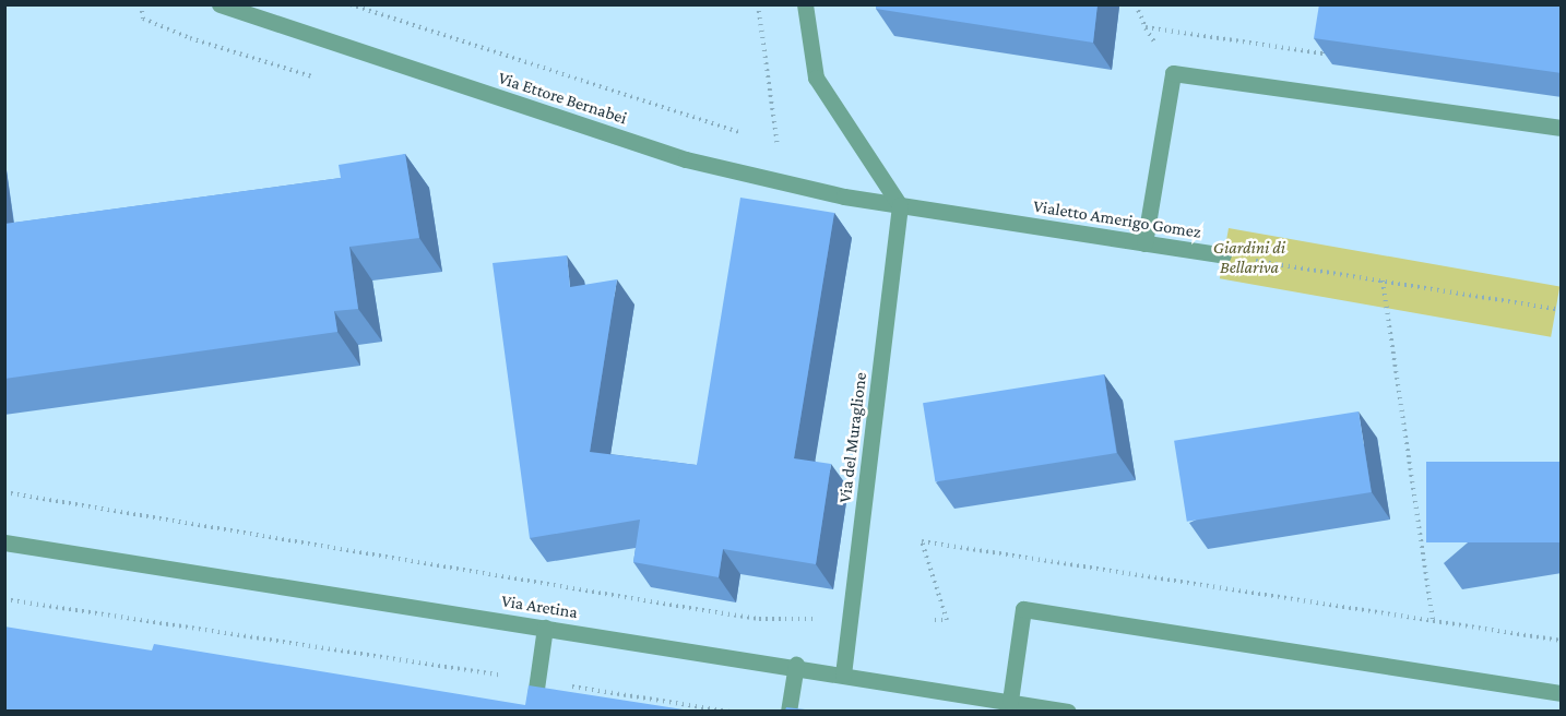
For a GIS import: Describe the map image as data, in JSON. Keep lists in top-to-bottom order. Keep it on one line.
{"streets":{"street":["Via Ettore Bernabei","Vialetto Amerigo Gomez","Via del Muraglione","Via Aretina"]},"crossings":[["Via Ettore Bernabei","Vialetto Amerigo Gomez"],["Via Ettore Bernabei","Via del Muraglione"],["Vialetto Amerigo Gomez","Via del Muraglione"],["Via del Muraglione","Via Aretina"]],"parks":["Giardini di Bellariva"]}
